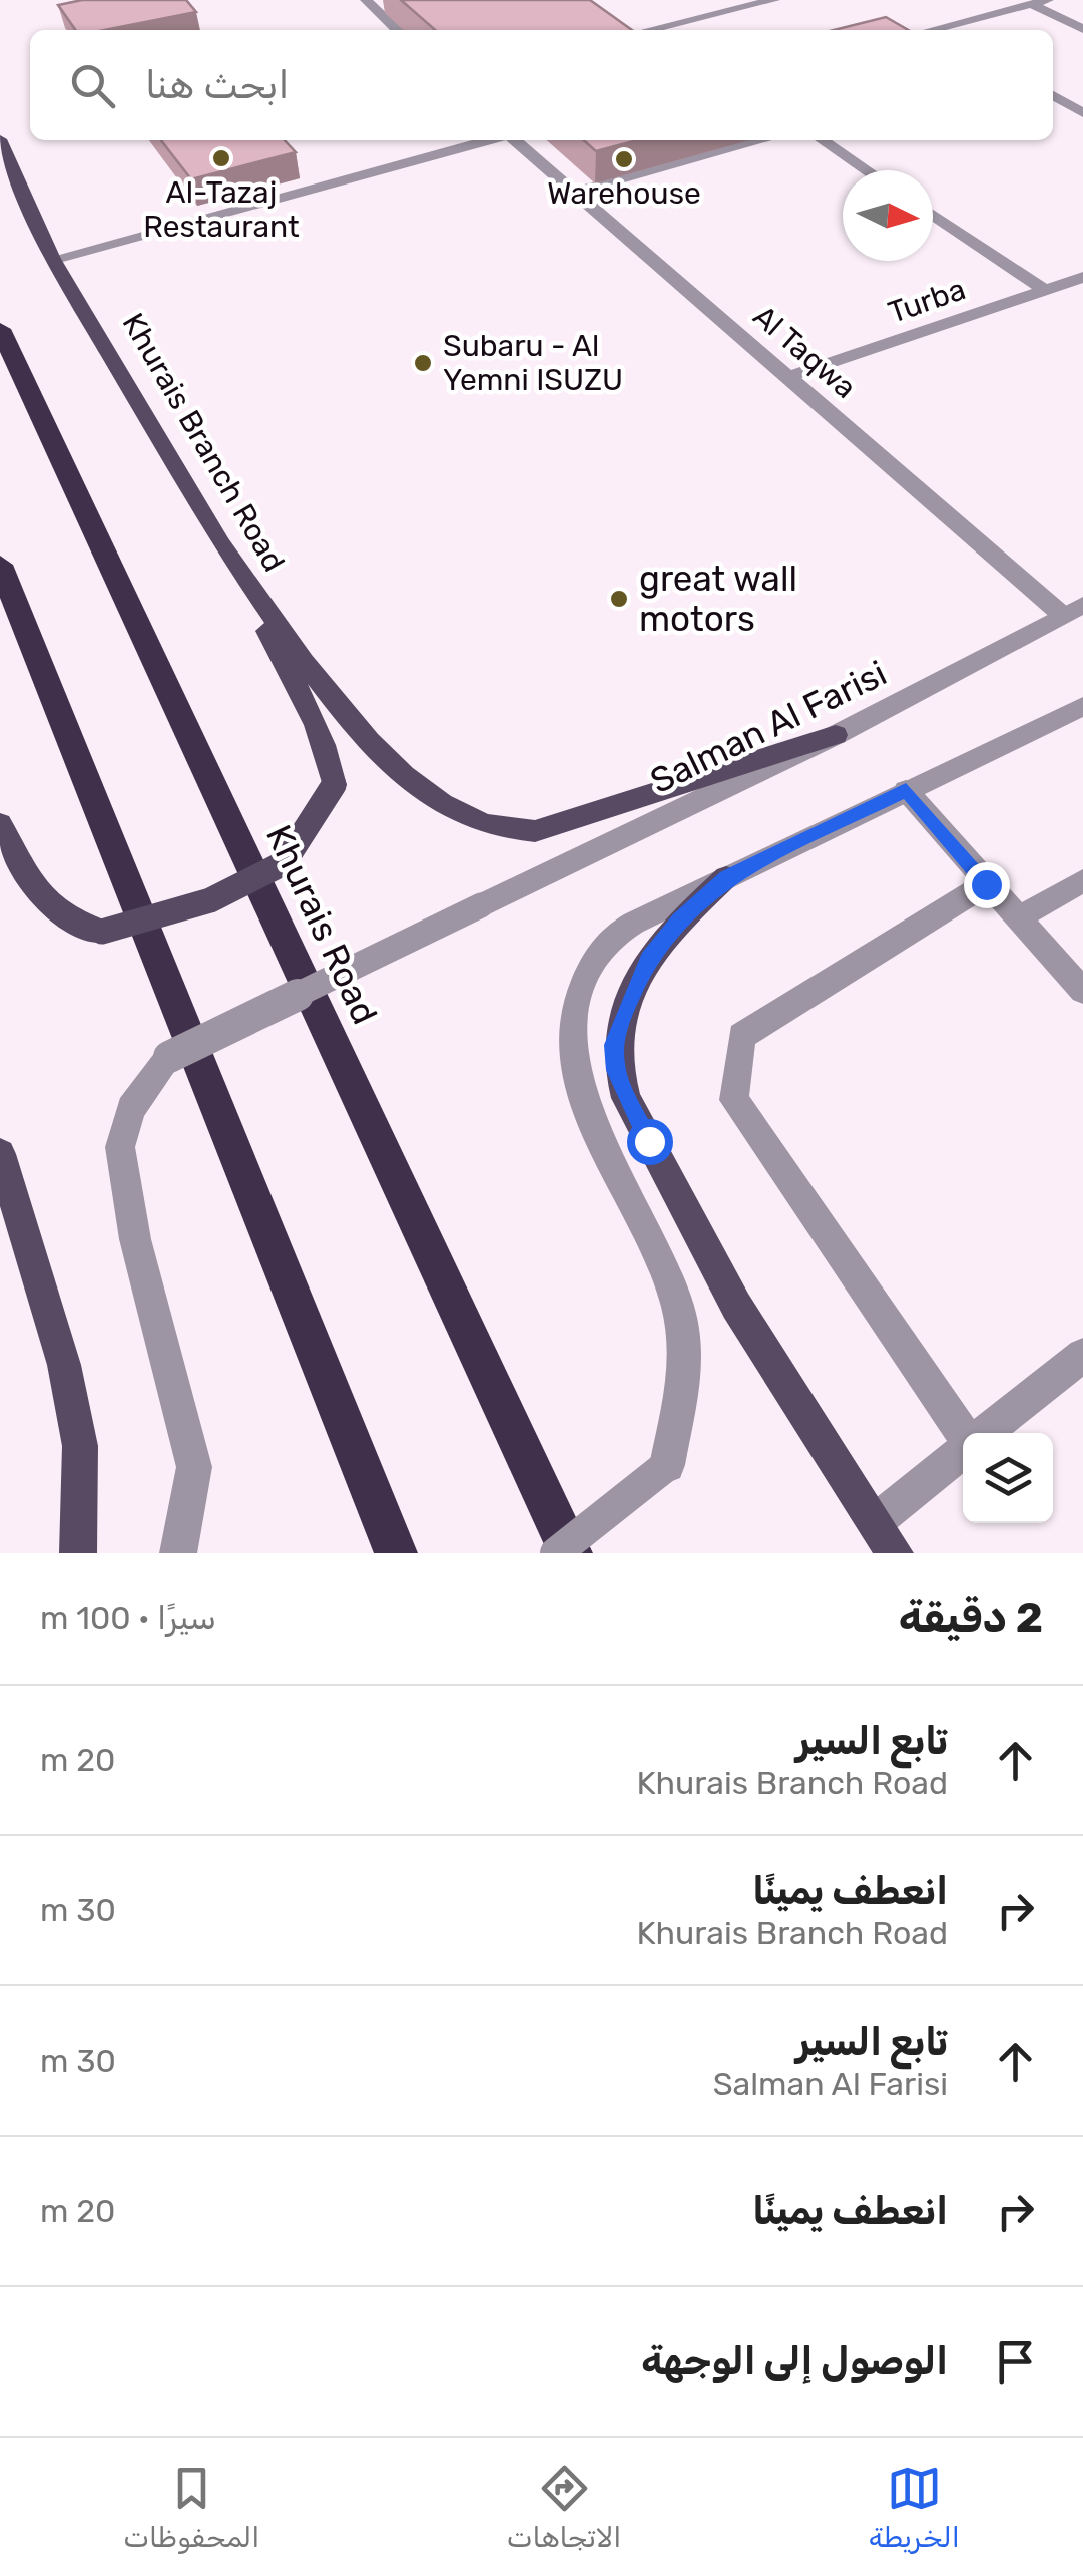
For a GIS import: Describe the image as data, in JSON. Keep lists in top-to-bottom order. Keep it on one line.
{"streets":{"highway":["Khurais Road"],"main road":["Khurais Branch Road"],"street":["Turba","Al Taqwa","Salman Al Farisi"]},"crossings":[["Turba","Al Taqwa"],["Al Taqwa","Salman Al Farisi"]],"places":["Al-Tazaj Restaurant","Warehouse","Subaru - Al Yemni ISUZU","great wall motors"],"north":"right","page":{"search":"ابحث هنا","heading":["2 دقيقة","سيرًا · 100 m"],"list":[["تابع السير","Khurais Branch Road","20 m"],["انعطف يمينًا","Khurais Branch Road","30 m"],["تابع السير","Salman Al Farisi","30 m"],["انعطف يمينًا","20 m"],"الوصول إلى الوجهة"],"nav":["الخريطة","الاتجاهات","المحفوظات"]}}
